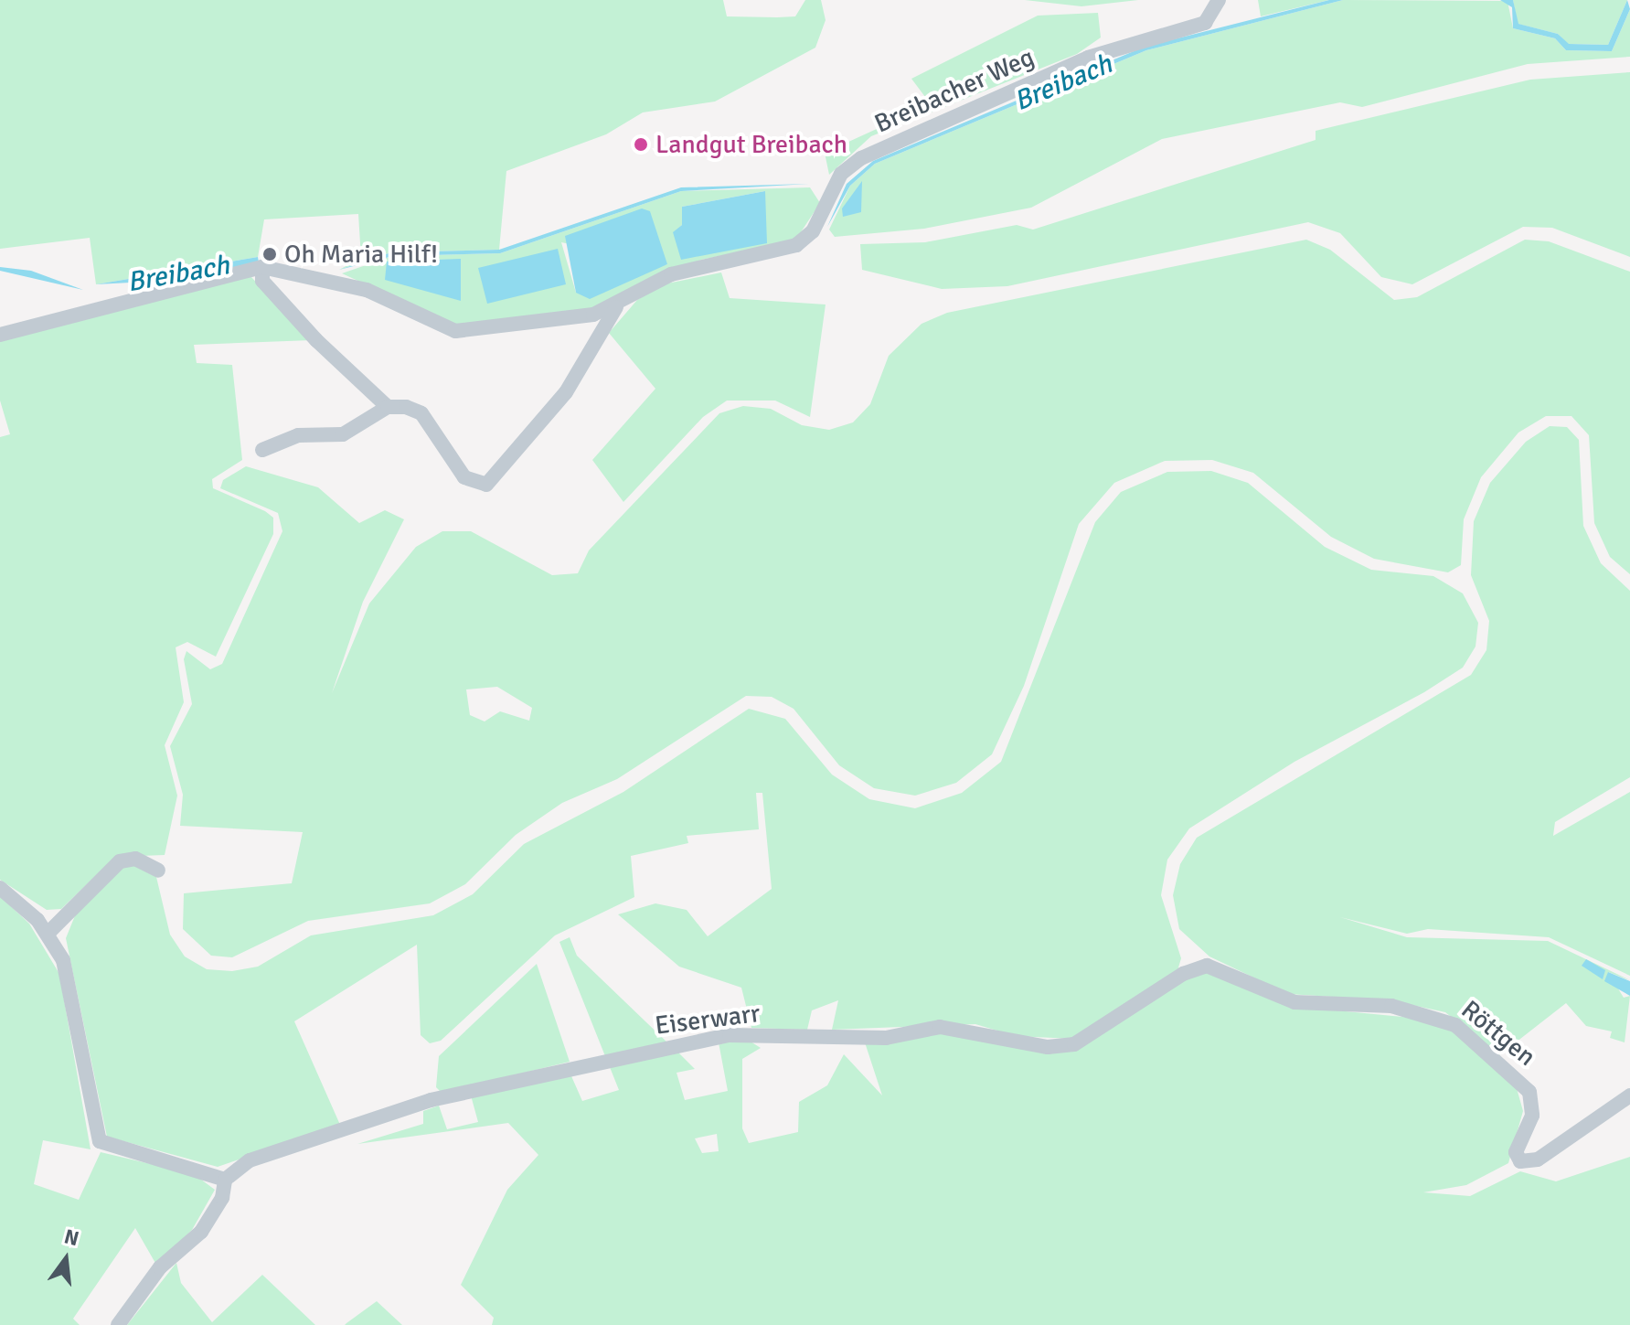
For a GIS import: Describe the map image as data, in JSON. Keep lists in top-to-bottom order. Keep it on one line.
{"streets":{"street":["Breibacher Weg","Eiserwarr","Röttgen"]},"crossings":[["Eiserwarr","Röttgen"]],"water":["Breibach"],"places":["Landgut Breibach","Oh Maria Hilf!"],"north":"top"}
